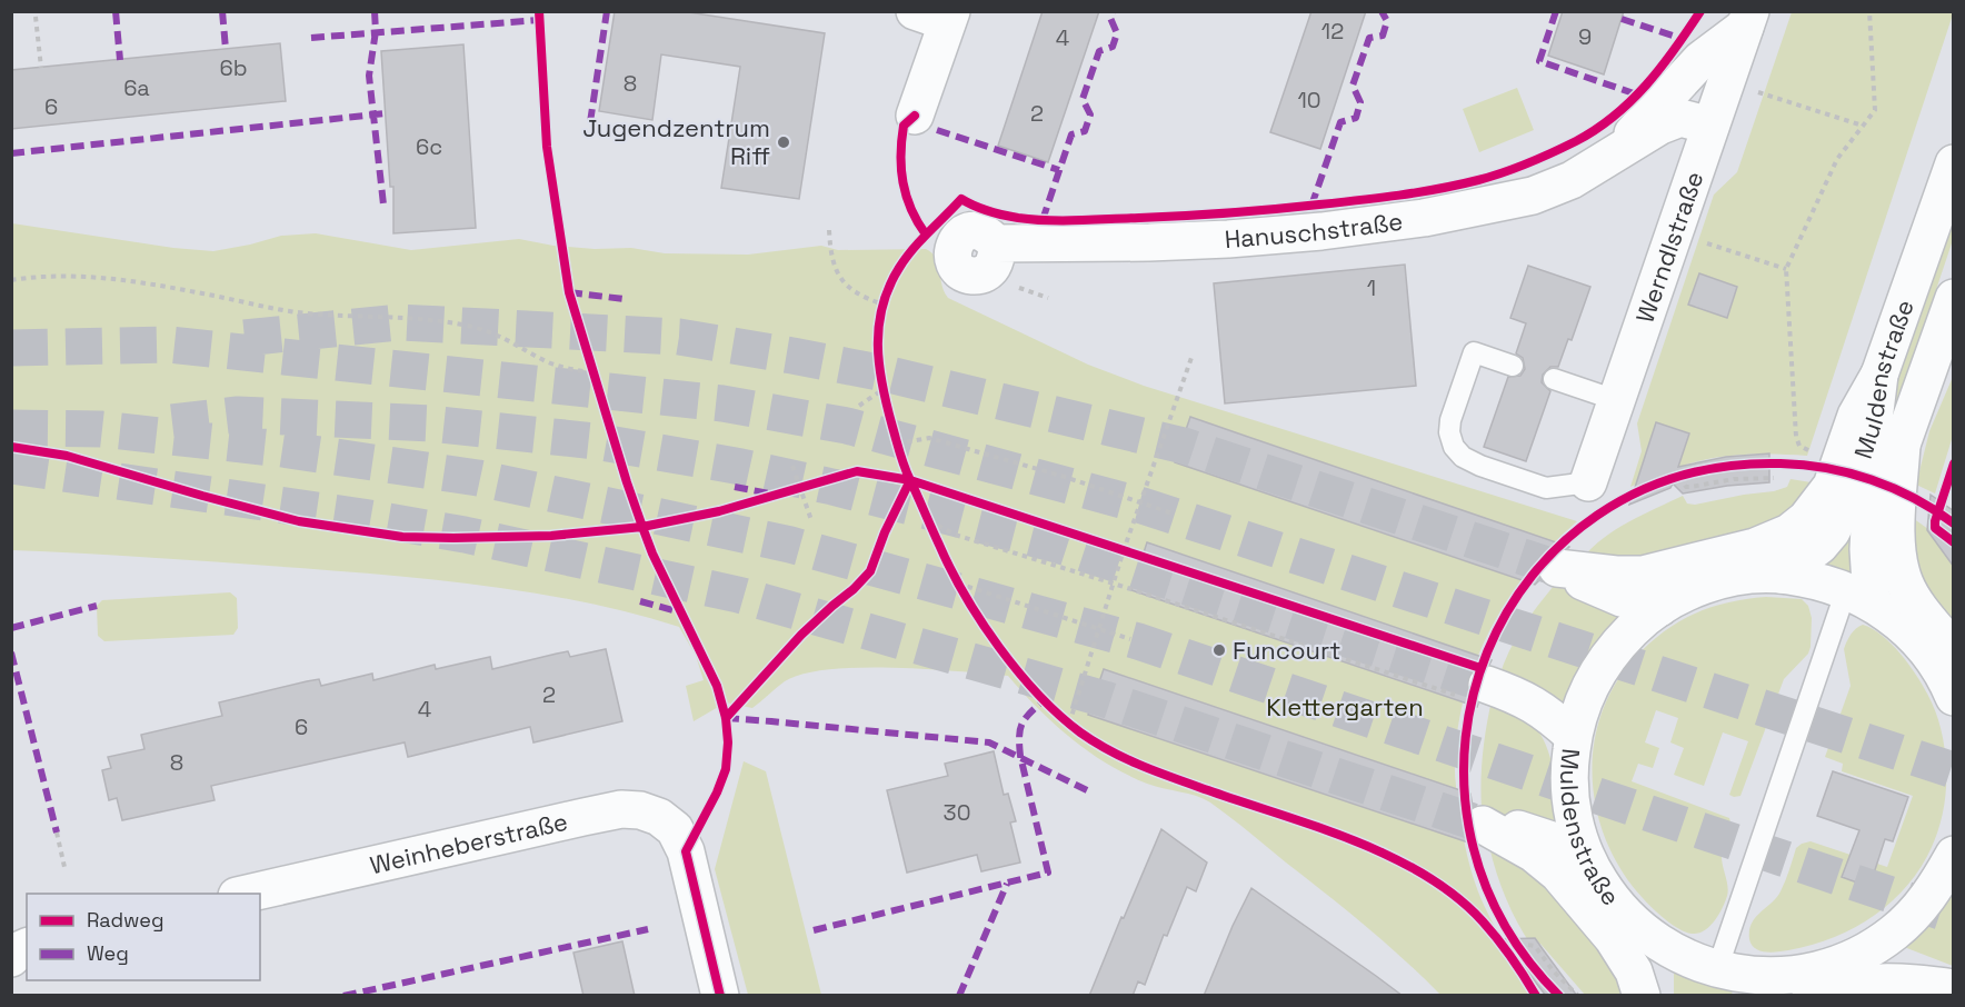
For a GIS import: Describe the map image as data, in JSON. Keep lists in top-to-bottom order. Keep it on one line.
{"streets":{"main road":["Hanuschstraße","Werndlstraße","Muldenstraße","Weinheberstraße"]},"crossings":[["Hanuschstraße","Werndlstraße"]],"parks":["Klettergarten"],"places":["Jugendzentrum Riff","Funcourt"],"house_numbers":["12","9","4","6b","8","6a","10","6","2","6c","1","2","4","6","8","30"],"legend":["Radweg","Weg"]}
